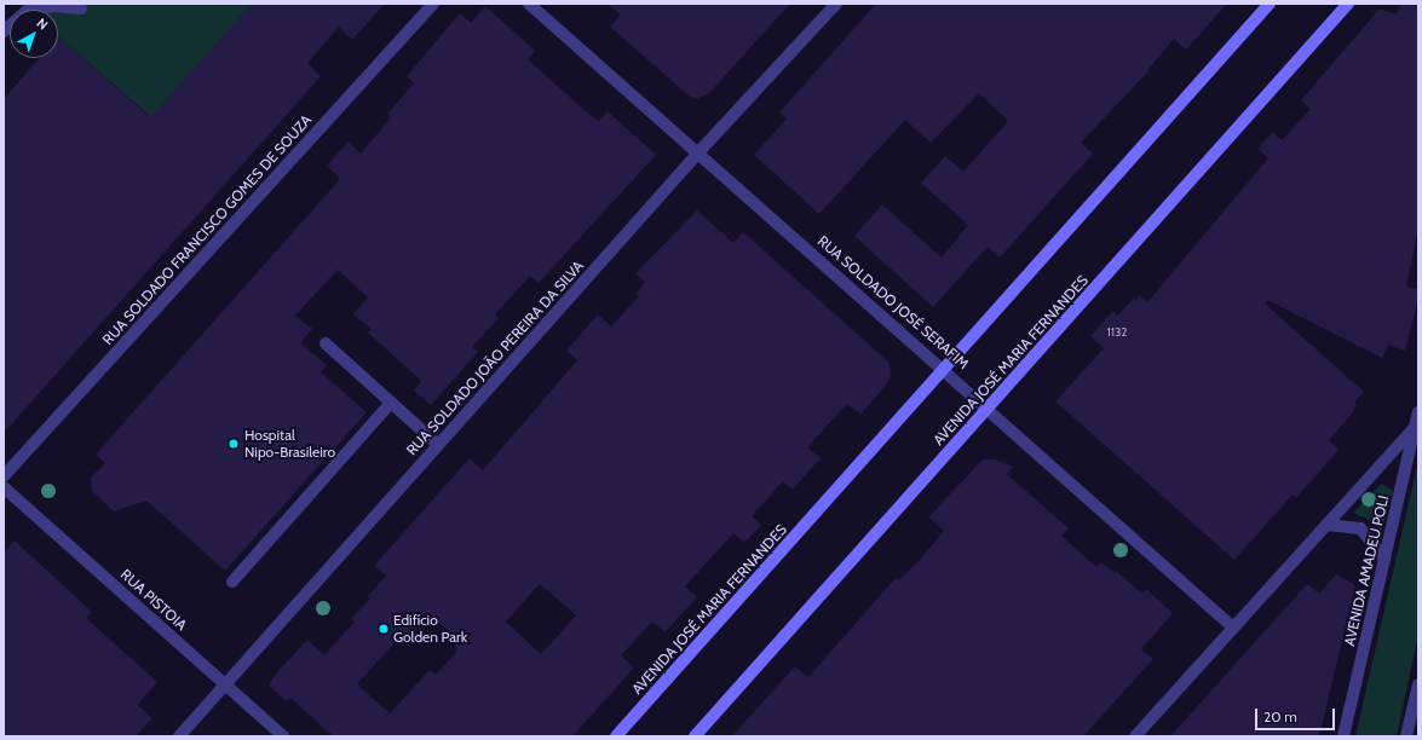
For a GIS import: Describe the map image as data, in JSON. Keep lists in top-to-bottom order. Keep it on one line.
{"streets":{"main road":["AVENIDA JOSÉ MARIA FERNANDES"],"street":["RUA SOLDADO FRANCISCO GOMES DE SOUZA","RUA SOLDADO JOSÉ SERAFIM","RUA SOLDADO JOÃO PEREIRA DA SILVA","AVENIDA AMADEU POLI","RUA PISTOIA"]},"crossings":[["RUA SOLDADO JOSÉ SERAFIM","RUA SOLDADO JOÃO PEREIRA DA SILVA"],["RUA SOLDADO JOSÉ SERAFIM","AVENIDA JOSÉ MARIA FERNANDES"],["RUA SOLDADO JOÃO PEREIRA DA SILVA","RUA PISTOIA"]],"places":["Hospital Nipo-Brasileiro","Edifício Golden Park"],"house_numbers":["1132"],"scale_bar":"20 m","north":"top right"}
